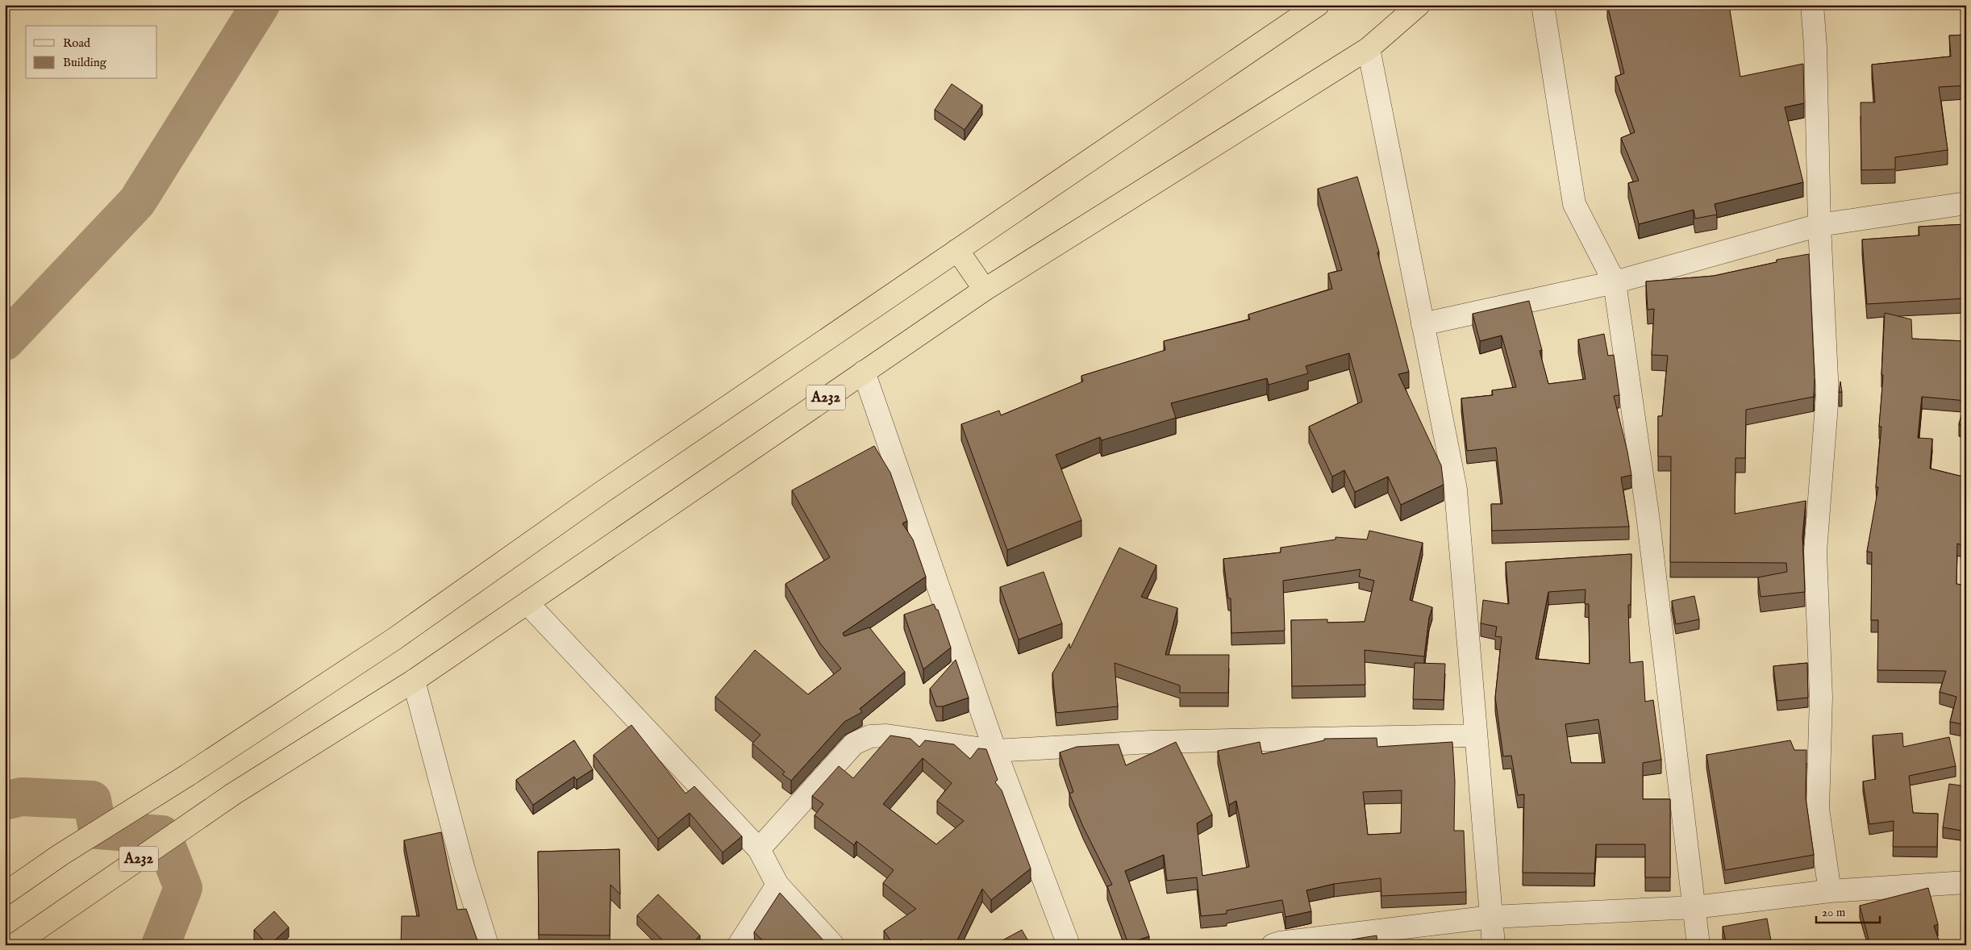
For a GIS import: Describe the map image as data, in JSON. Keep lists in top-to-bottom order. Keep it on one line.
{"streets":{"highway":["A232"]},"legend":["Road","Building"],"scale_bar":"20 m"}
